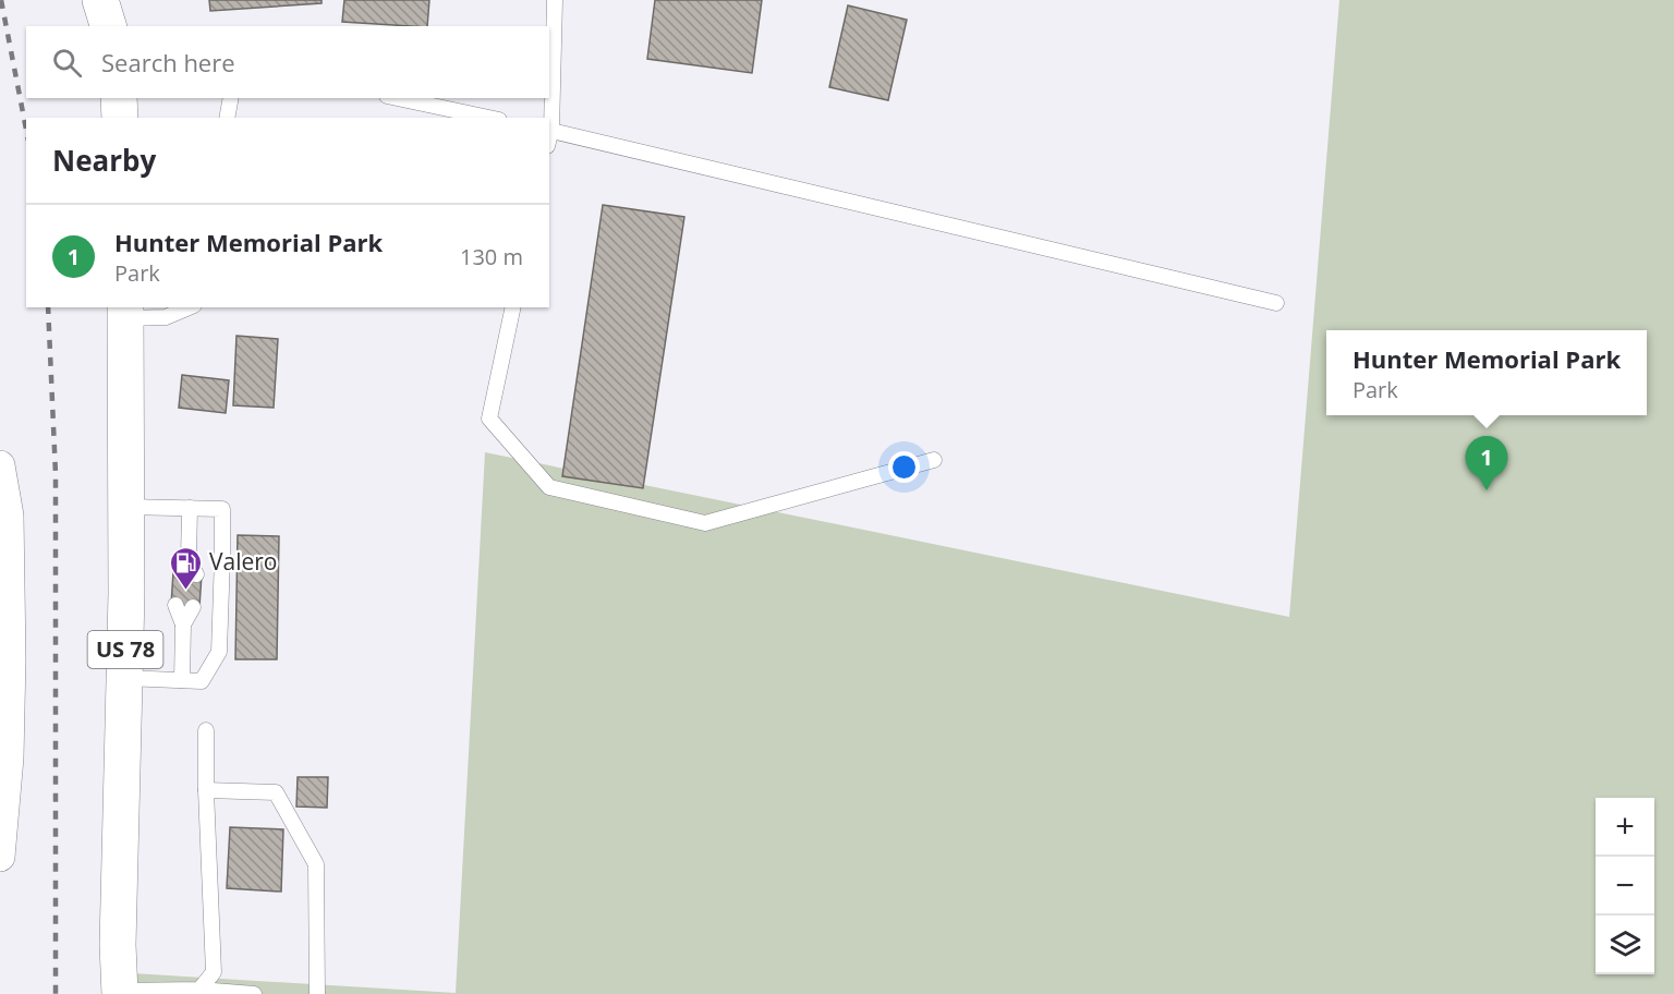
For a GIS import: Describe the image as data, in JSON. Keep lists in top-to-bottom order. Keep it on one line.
{"streets":{"main road":["US 78"]},"places":{"fuel station":["Valero"]},"page":{"search":"Search here","heading":"Nearby","list":[{"mark":"1","name":"Hunter Memorial Park","note":"Park","value":"130 m"}],"popup":["Hunter Memorial Park","Park"],"pins":"1","map_buttons":["+","−"]}}
